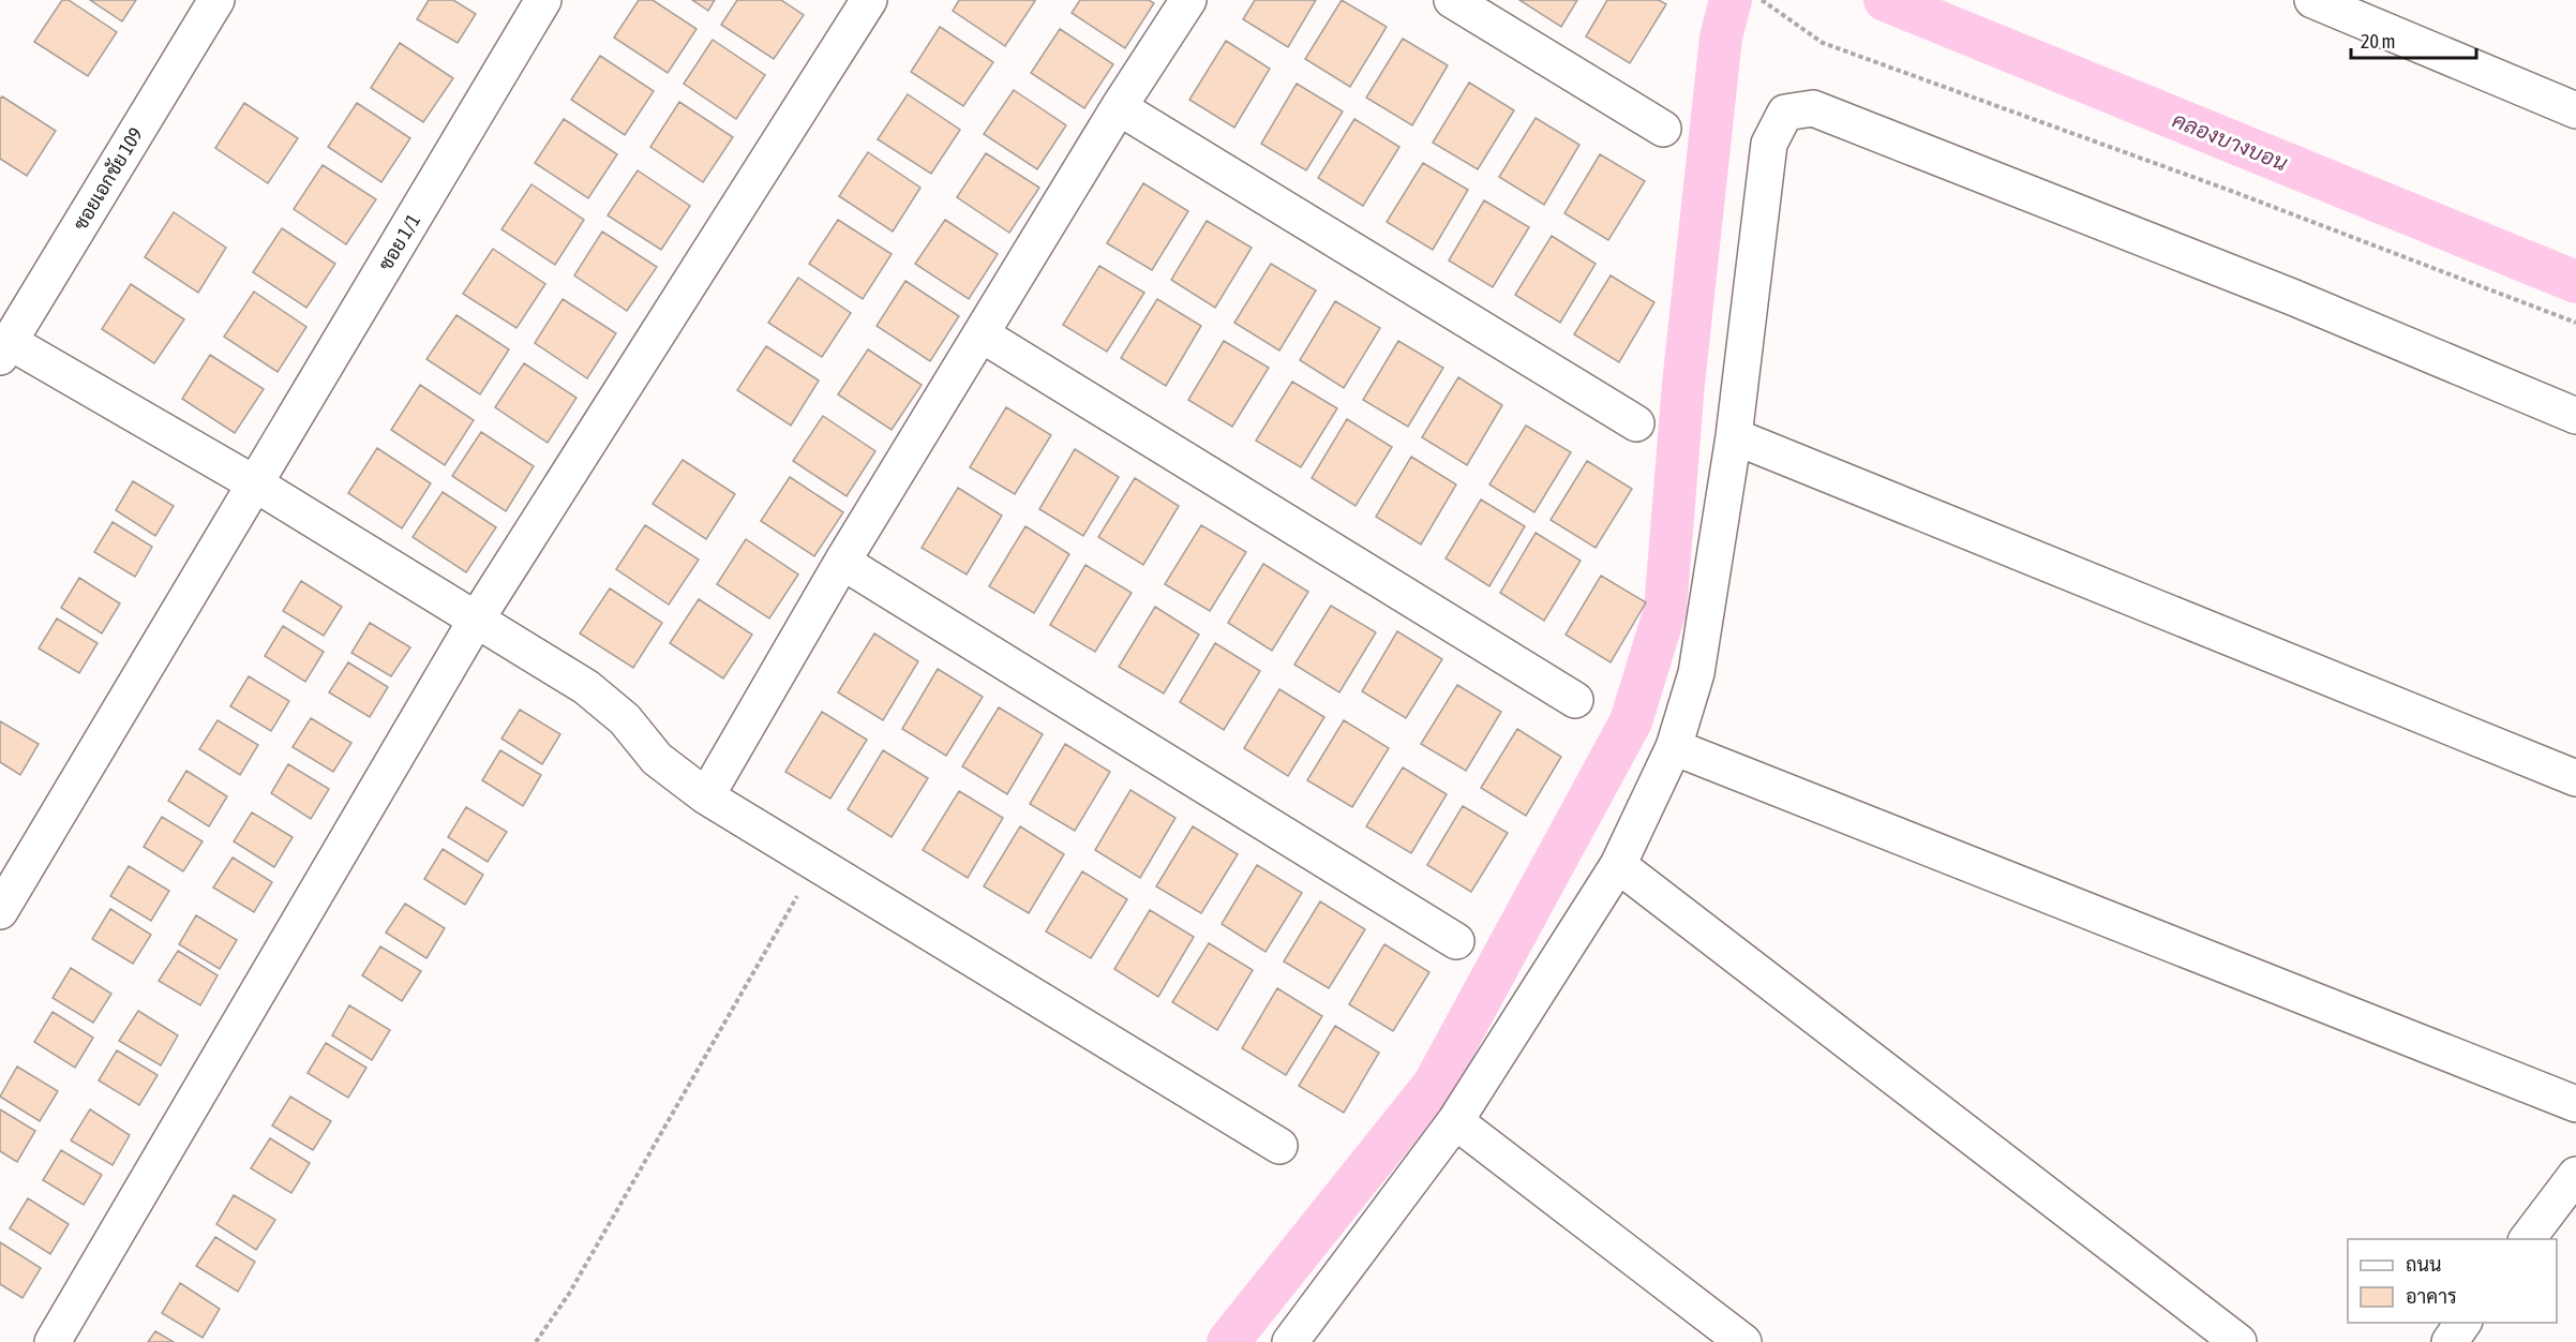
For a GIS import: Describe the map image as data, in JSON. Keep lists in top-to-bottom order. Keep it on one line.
{"streets":{"street":["ซอยเอกชัย 109","ซอย 1/1"]},"water":["คลองบางบอน"],"legend":["ถนน","อาคาร"],"scale_bar":"20 m"}
